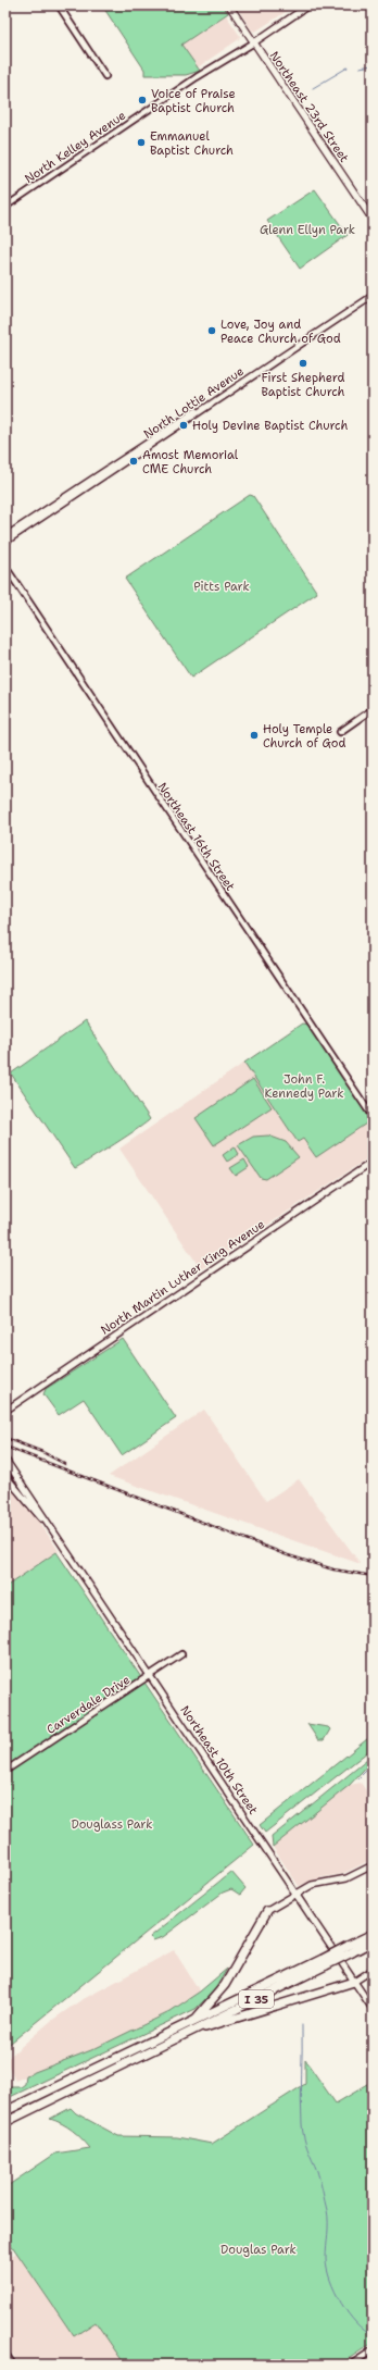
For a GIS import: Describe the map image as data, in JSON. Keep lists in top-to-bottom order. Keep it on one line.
{"streets":{"highway":["I 35"],"main road":["Northeast 23rd Street","North Kelley Avenue","North Lottie Avenue","North Martin Luther King Avenue","Northeast 10th Street"],"street":["Northeast 16th Street","Carverdale Drive"]},"crossings":[["Northeast 23rd Street","North Kelley Avenue"],["Carverdale Drive","Northeast 10th Street"]],"parks":["Glenn Ellyn Park","Pitts Park","John F. Kennedy Park","Douglass Park","Douglas Park"],"places":["Voice of Praise Baptist Church","Emmanuel Baptist Church","Love, Joy and Peace Church of God","First Shepherd Baptist Church","Holy Devine Baptist Church","Amost Memorial CME Church","Holy Temple Church of God"]}
